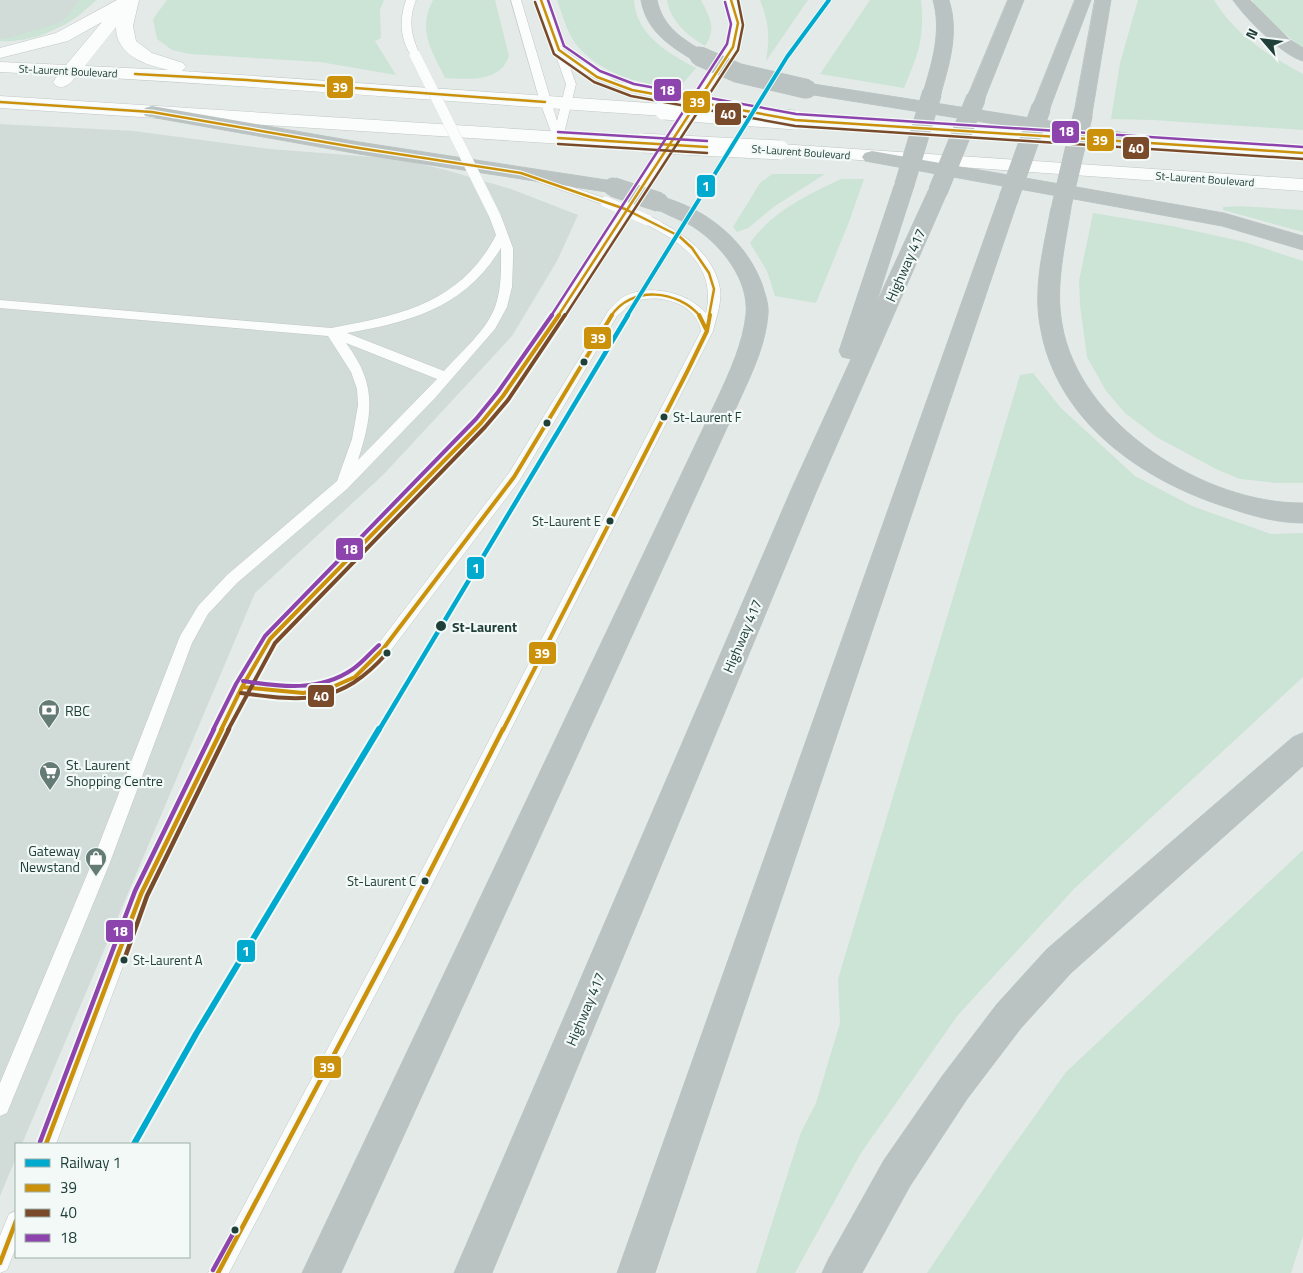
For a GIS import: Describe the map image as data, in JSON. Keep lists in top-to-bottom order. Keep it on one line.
{"streets":{"highway":["Highway 417"],"main road":["St-Laurent Boulevard"]},"places":{"other":["St-Laurent F","St-Laurent E","St-Laurent","St-Laurent C","St-Laurent A"],"bank":["RBC"],"supermarket":["St. Laurent Shopping Centre"],"shop":["Gateway Newstand"]},"lines":["rail line 1","transit line 39","transit line 40","transit line 18"],"legend":["Railway 1","39","40","18"],"north":"top left"}
